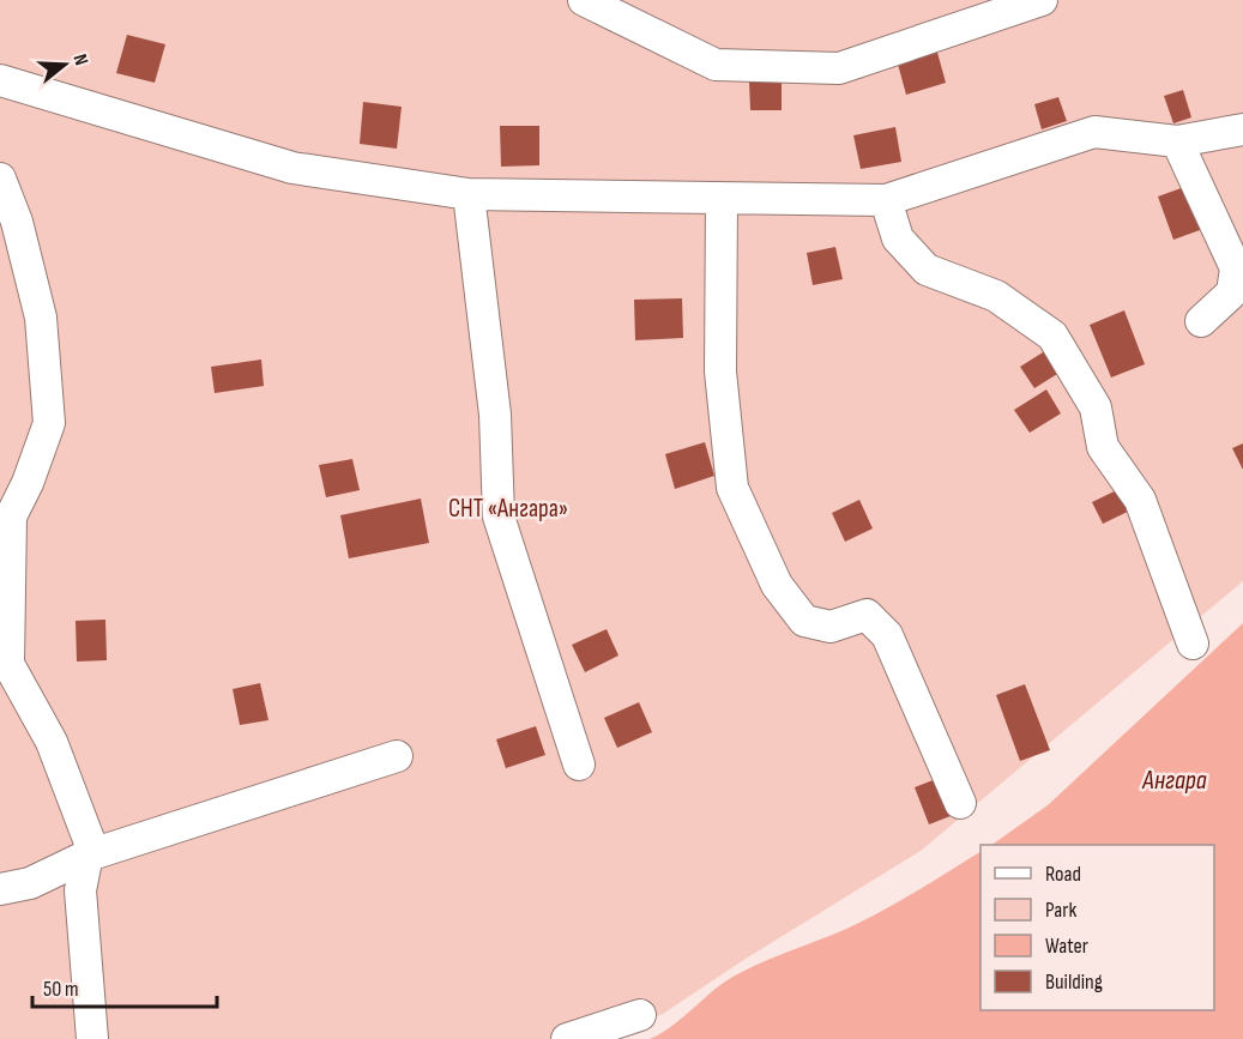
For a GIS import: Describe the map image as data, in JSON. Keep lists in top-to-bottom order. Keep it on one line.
{"water":["Ангара"],"parks":["СНТ «Ангара»"],"legend":["Road","Park","Water","Building"],"scale_bar":"50 m","north":"right"}
